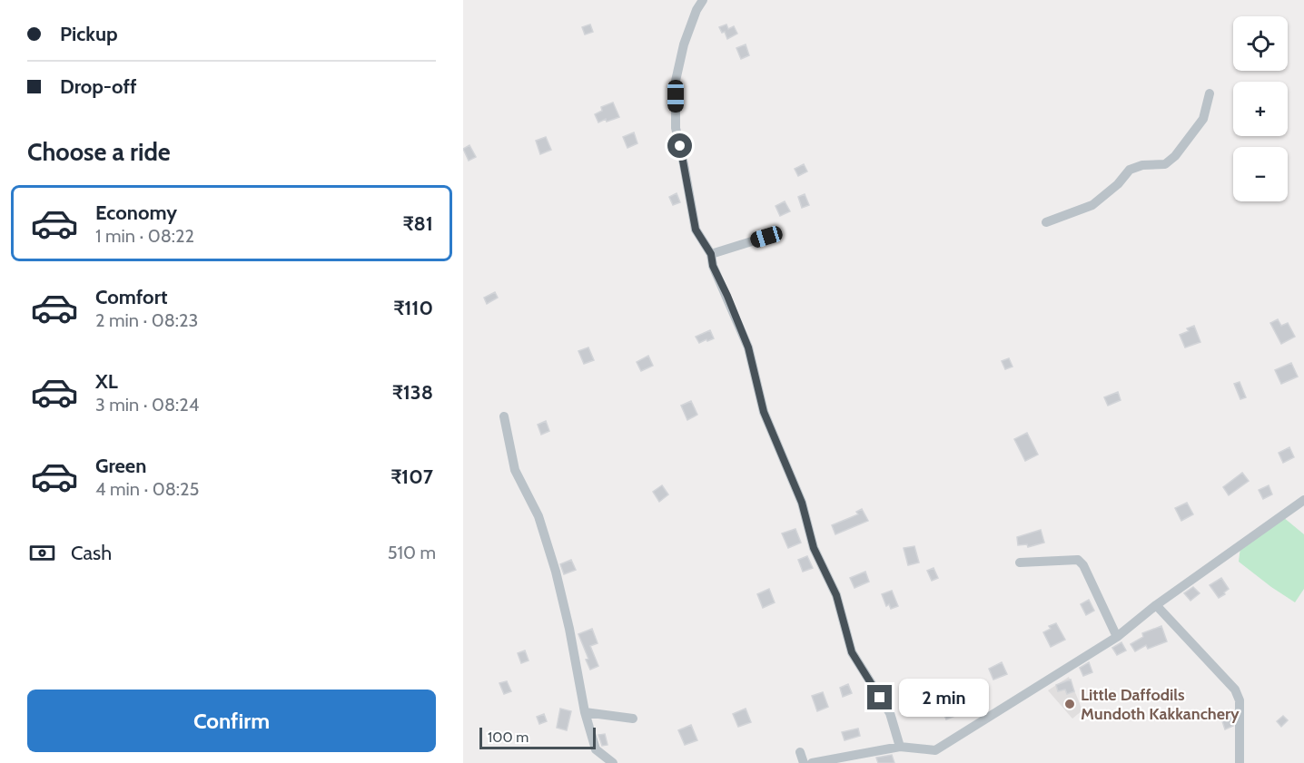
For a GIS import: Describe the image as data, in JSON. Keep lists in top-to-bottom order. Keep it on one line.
{"places":["Little Daffodils Mundoth Kakkanchery"],"scale_bar":"100 m","page":{"banner":["Pickup","Drop-off"],"map_buttons":["+","−"],"heading":"Choose a ride","list":[{"name":"Economy","note":"1 min · 08:22","value":"₹81"},{"name":"Comfort","note":"2 min · 08:23","value":"₹110"},{"name":"XL","note":"3 min · 08:24","value":"₹138"},{"name":"Green","note":"4 min · 08:25","value":"₹107"}],"pay":["Cash","510 m"],"buttons":"Confirm","bubble":"2 min","scale":"100 m"}}
